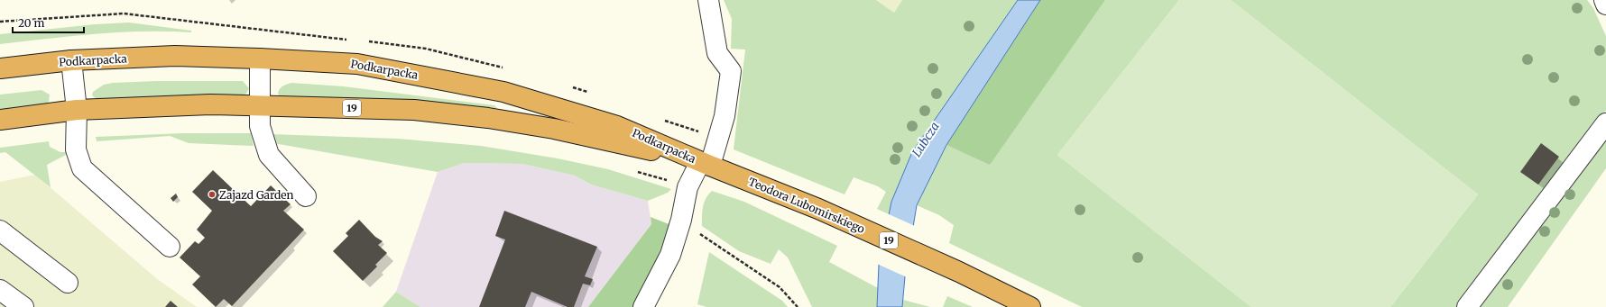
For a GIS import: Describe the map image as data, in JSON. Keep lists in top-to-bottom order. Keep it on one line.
{"streets":{"highway":["Podkarpacka","19","Teodora Lubomirskiego"]},"crossings":[["Podkarpacka","Teodora Lubomirskiego"]],"water":["Lubcza"],"places":["Zajazd Garden"],"scale_bar":"20 m"}
